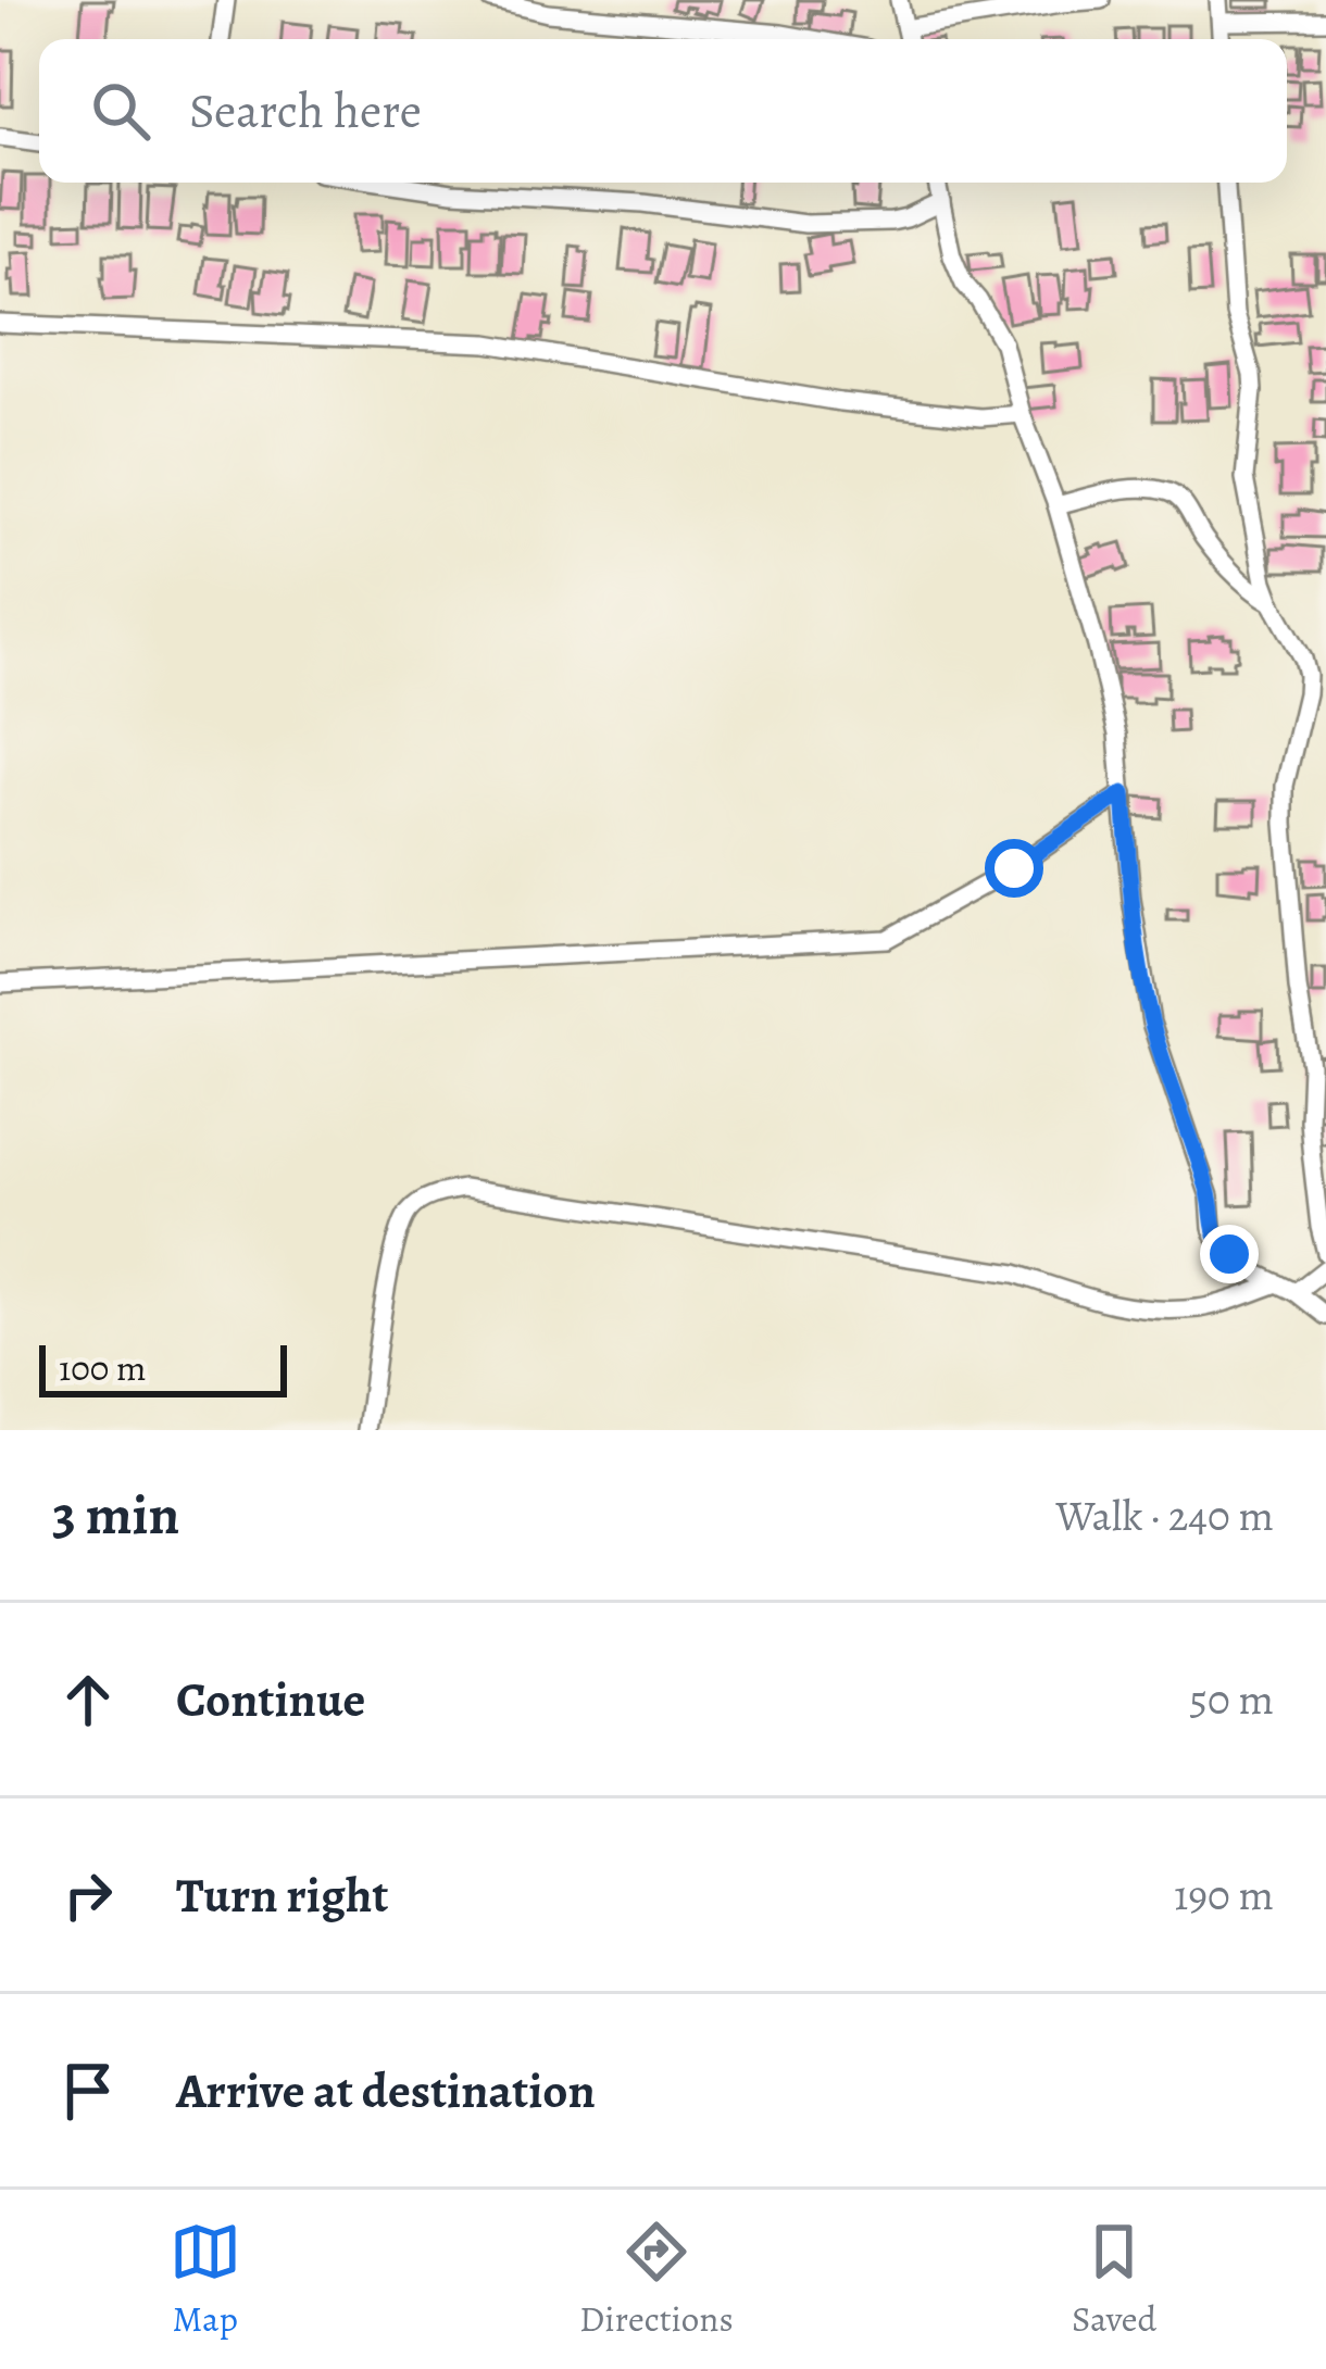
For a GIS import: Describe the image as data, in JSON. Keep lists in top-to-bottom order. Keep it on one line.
{"scale_bar":"100 m","page":{"search":"Search here","scale":"100 m","heading":["3 min","Walk · 240 m"],"list":[["Continue","50 m"],["Turn right","190 m"],"Arrive at destination"],"nav":["Map","Directions","Saved"]}}
